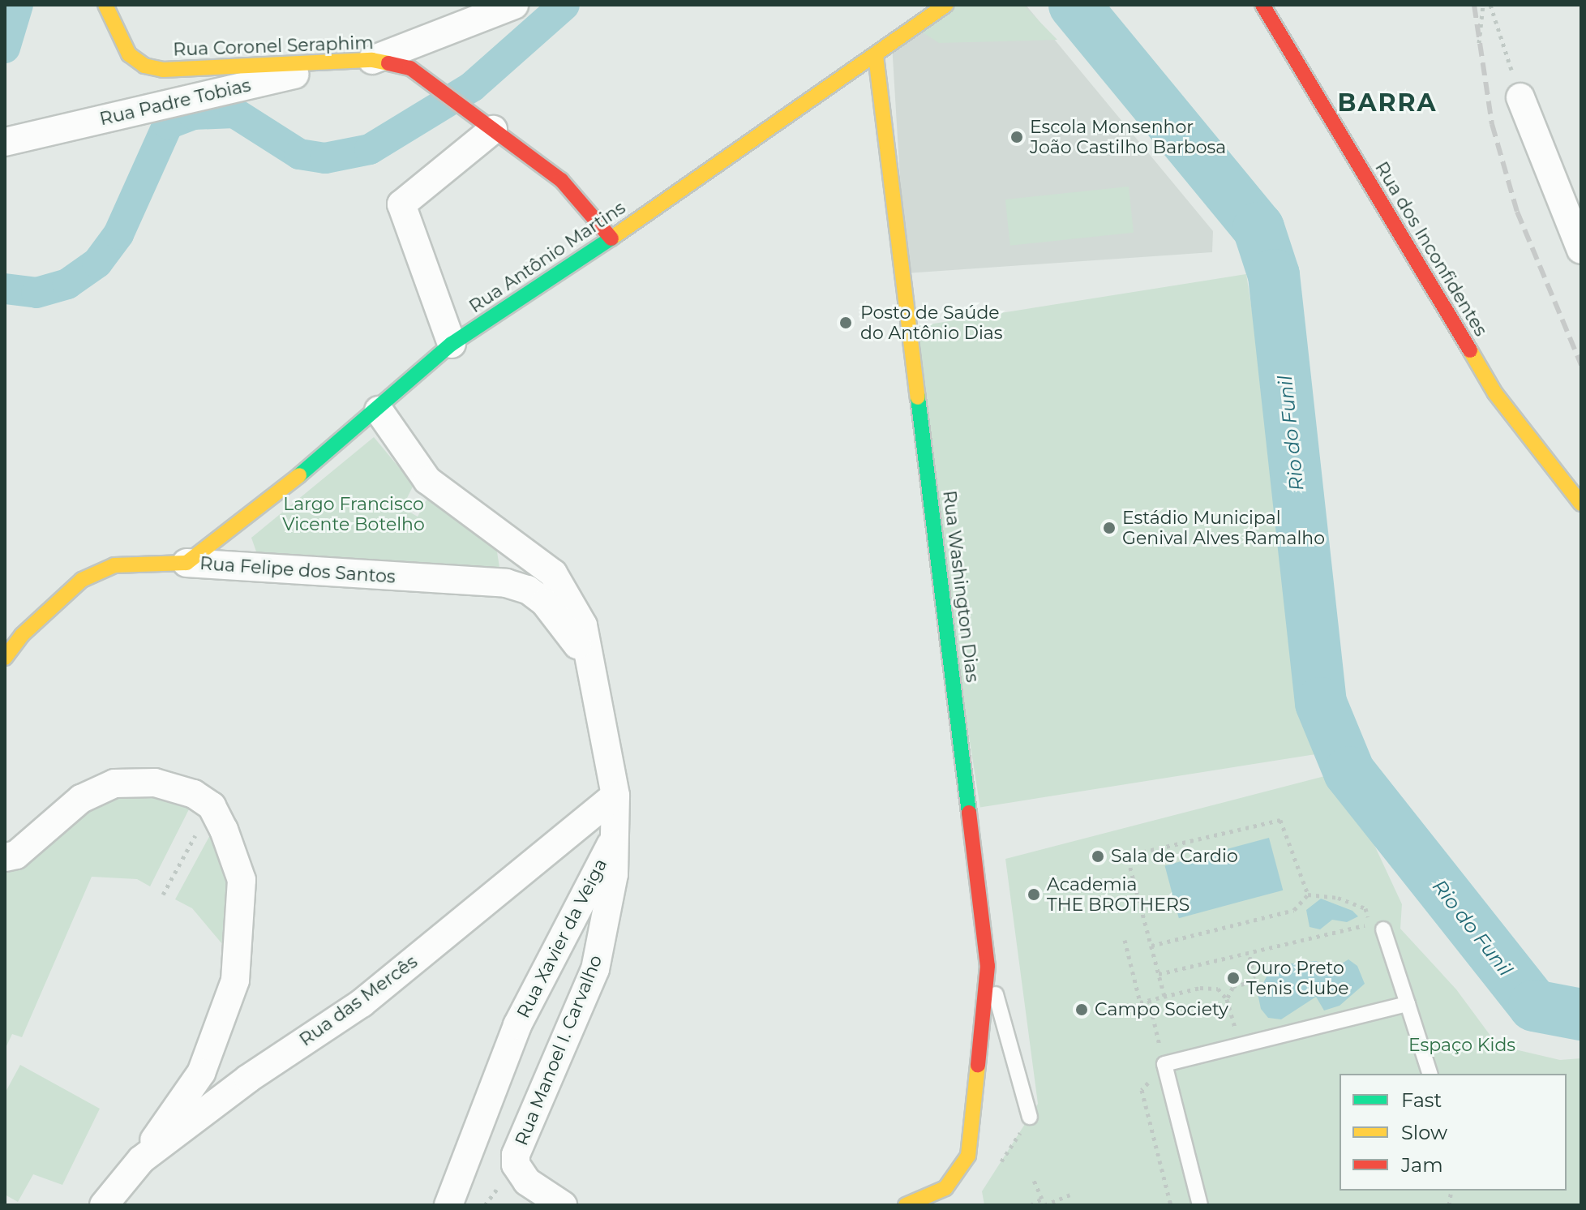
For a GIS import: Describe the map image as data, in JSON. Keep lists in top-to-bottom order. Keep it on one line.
{"streets":{"street":["Rua Coronel Seraphim","Rua Padre Tobias","Rua dos Inconfidentes","Rua Antônio Martins","Rua Felipe dos Santos","Rua Washington Dias","Rua Xavier da Veiga","Rua das Mercês","Rua Manoel I. Carvalho"]},"crossings":[["Rua Coronel Seraphim","Rua Padre Tobias"],["Rua Coronel Seraphim","Rua Antônio Martins"],["Rua Antônio Martins","Rua Felipe dos Santos"],["Rua Antônio Martins","Rua Washington Dias"],["Rua Antônio Martins","Rua Xavier da Veiga"],["Rua Felipe dos Santos","Rua Xavier da Veiga"],["Rua Xavier da Veiga","Rua das Mercês"],["Rua Xavier da Veiga","Rua Manoel I. Carvalho"]],"districts":["BARRA"],"water":["Rio do Funil"],"parks":["Largo Francisco Vicente Botelho","Espaço Kids"],"places":["Escola Monsenhor João Castilho Barbosa","Posto de Saúde do Antônio Dias","Estádio Municipal Genival Alves Ramalho","Sala de Cardio","Academia THE BROTHERS","Ouro Preto Tenis Clube","Campo Society"],"legend":["Fast","Slow","Jam"]}
